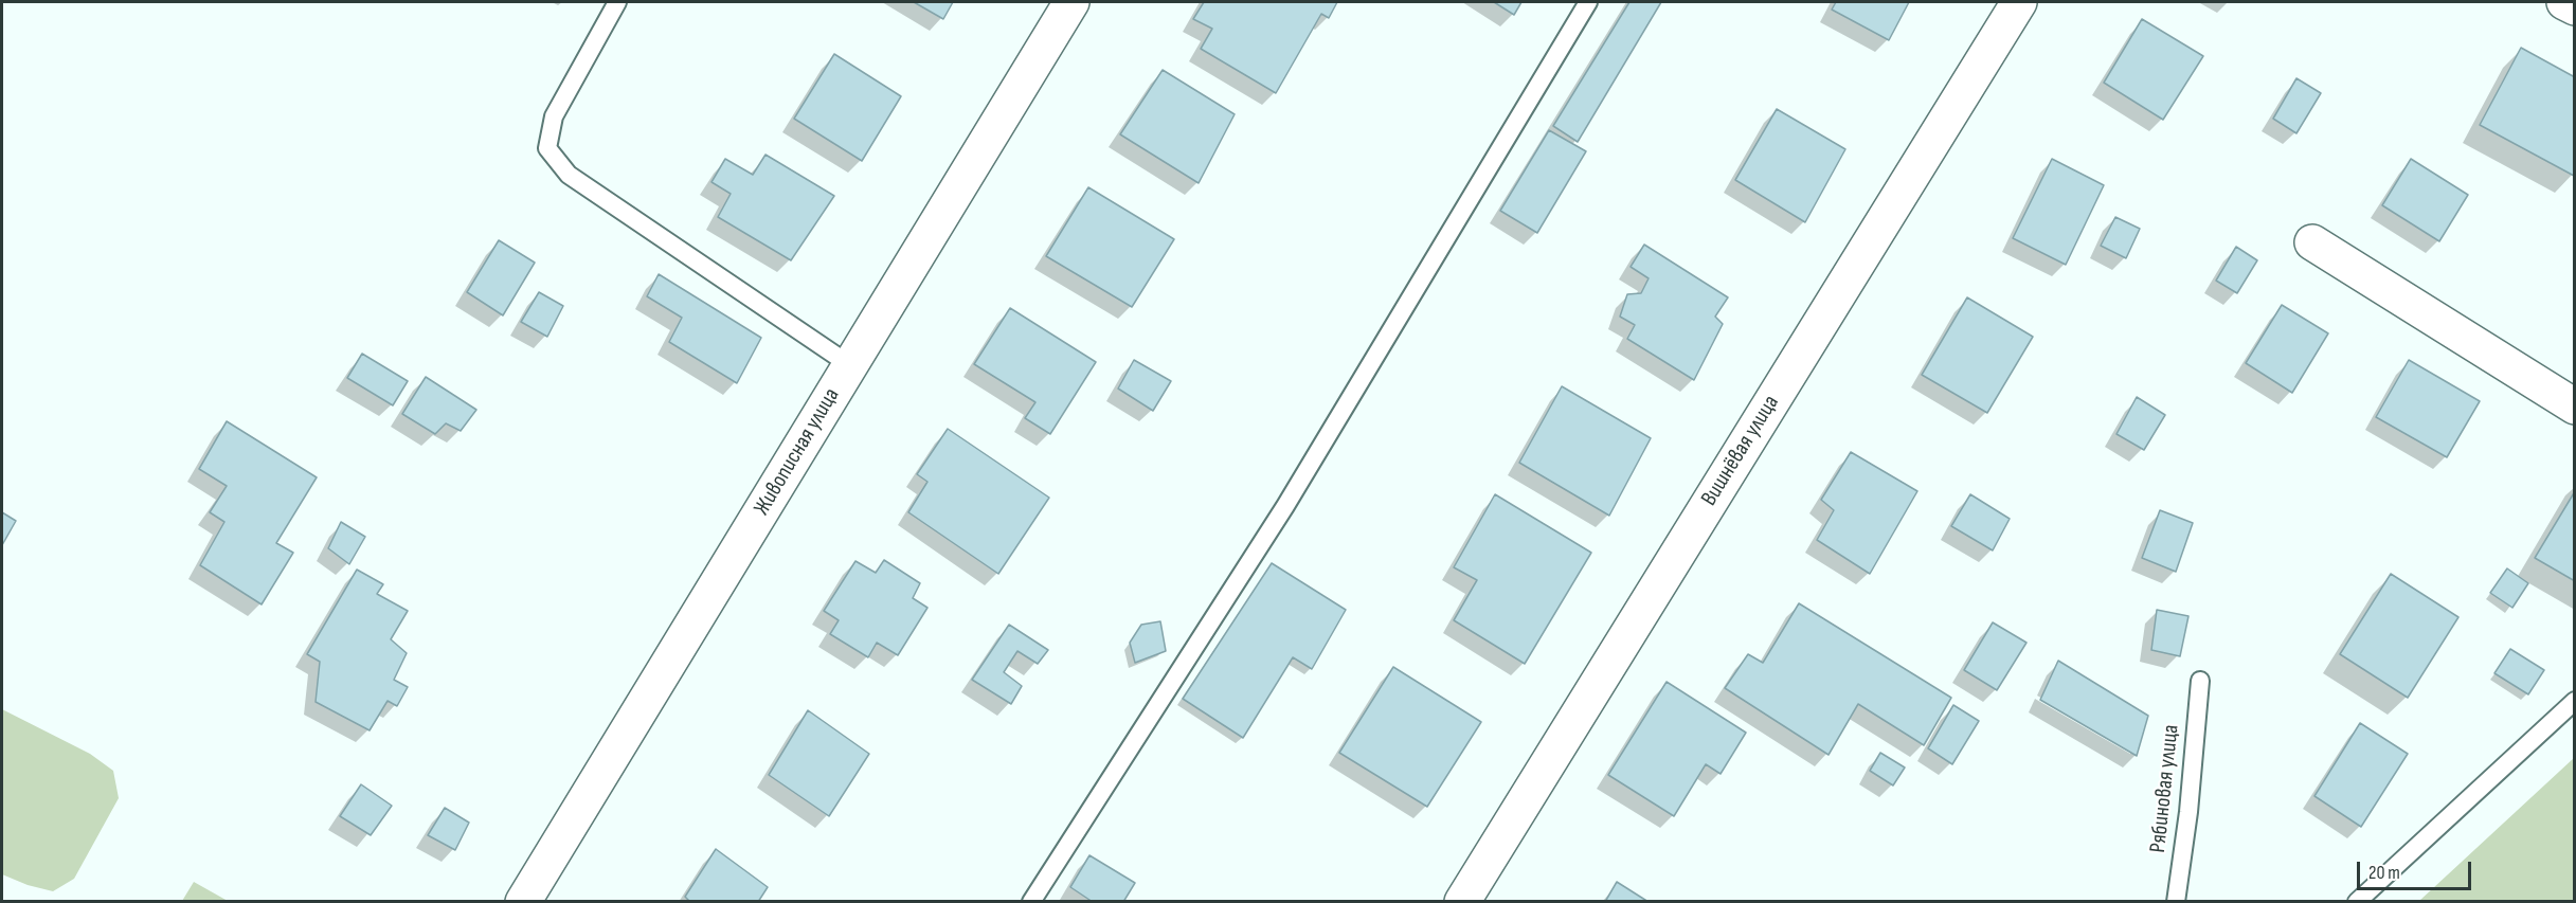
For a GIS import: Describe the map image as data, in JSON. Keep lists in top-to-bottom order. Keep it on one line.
{"streets":{"street":["Вишнёвая улица","Живописная улица"],"lane":["Рябиновая улица"]},"scale_bar":"20 m"}
